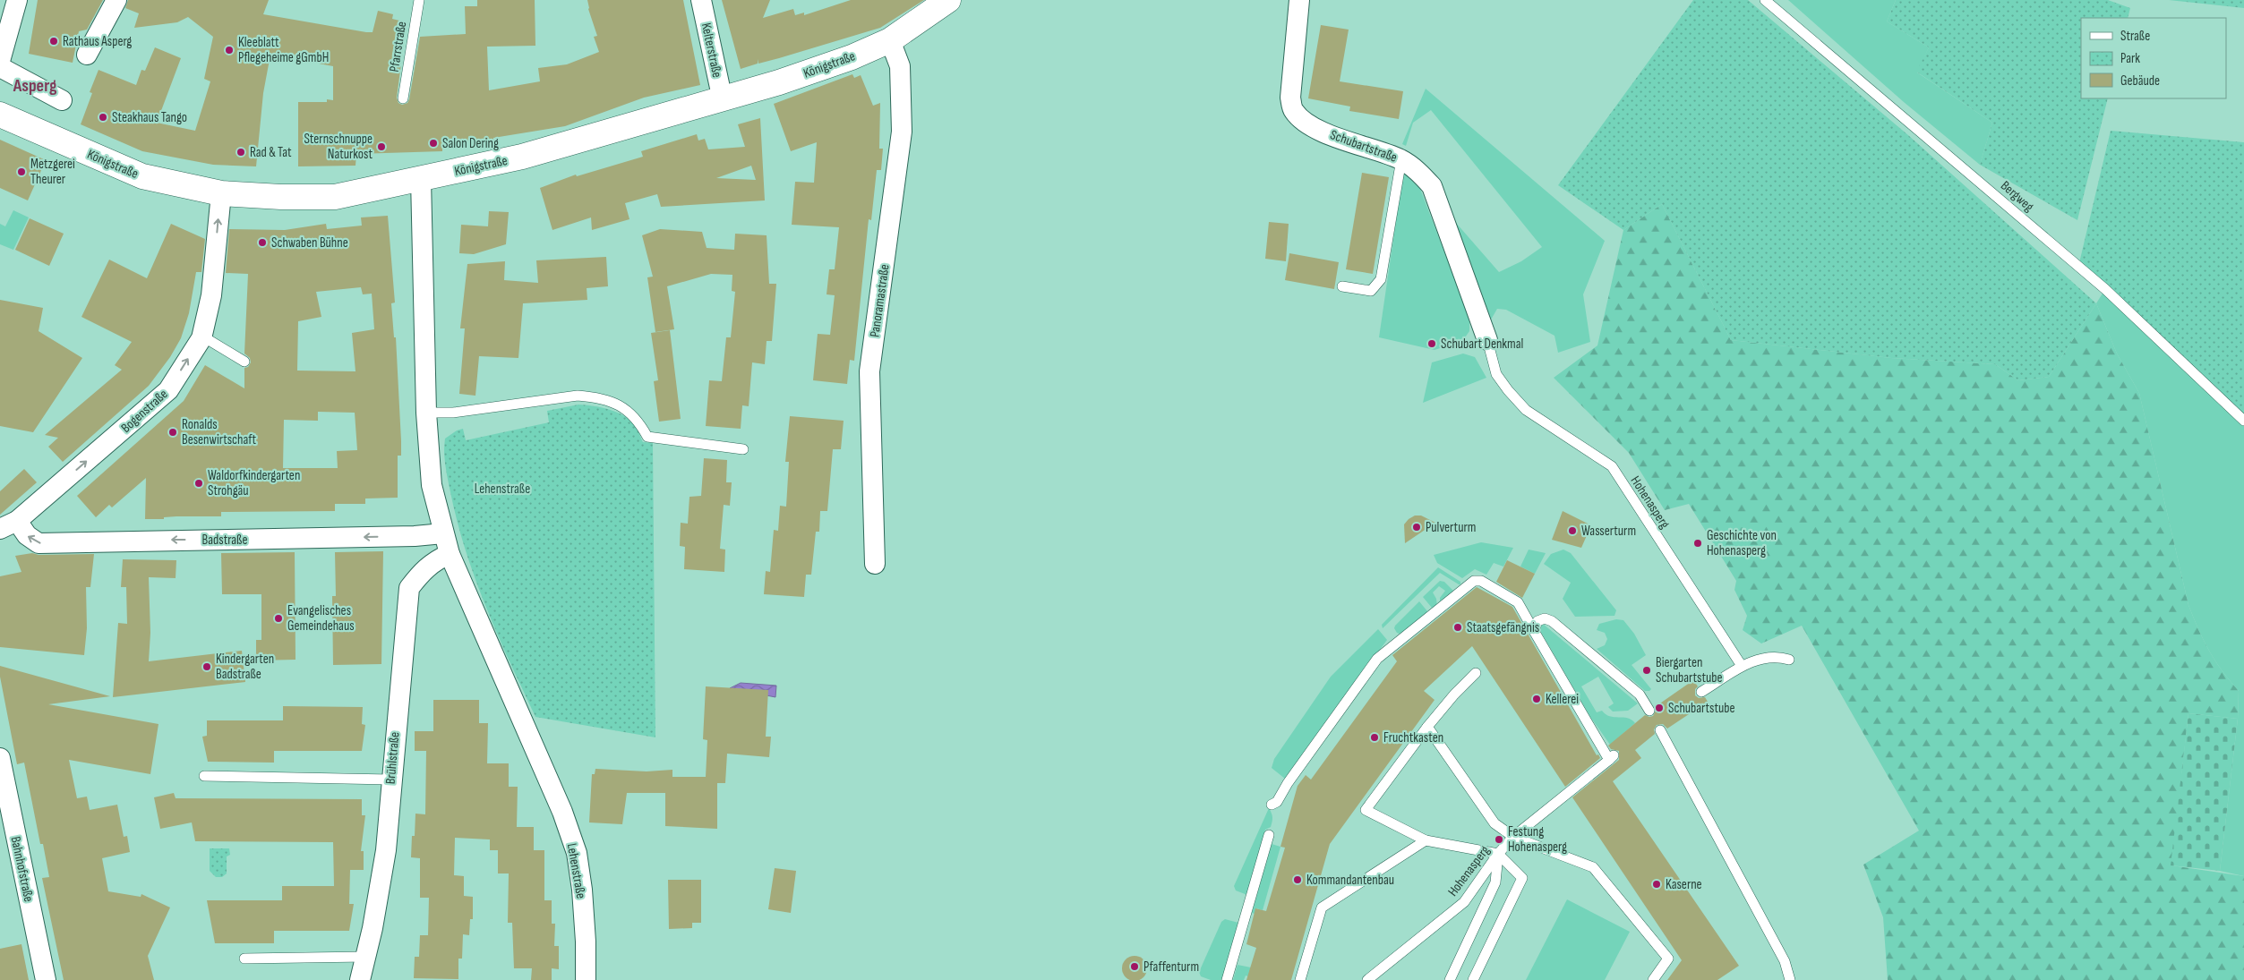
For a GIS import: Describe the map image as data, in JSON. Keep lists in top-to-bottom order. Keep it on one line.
{"streets":{"main road":["Königstraße"],"street":["Kelterstraße","Schubartstraße","Panoramastraße","Bogenstraße","Badstraße","Brühlstraße","Bahnhofstraße","Lehenstraße"],"lane":["Pfarrstraße","Bergweg","Hohenasperg"]},"crossings":[["Kelterstraße","Königstraße"],["Königstraße","Panoramastraße"],["Königstraße","Bogenstraße"],["Königstraße","Lehenstraße"],["Schubartstraße","Hohenasperg"],["Bogenstraße","Badstraße"],["Badstraße","Lehenstraße"],["Brühlstraße","Lehenstraße"]],"one_way":["Bogenstraße","Badstraße"],"districts":["Asperg"],"parks":["Lehenstraße"],"places":["Rathaus Asperg","Kleeblatt Pflegeheime gGmbH","Steakhaus Tango","Salon Dering","Sternschnuppe Naturkost","Rad & Tat","Metzgerei Theurer","Schwaben Bühne","Schubart Denkmal","Ronalds Besenwirtschaft","Waldorfkindergarten Strohgäu","Pulverturm","Wasserturm","Geschichte von Hohenasperg","Evangelisches Gemeindehaus","Staatsgefängnis","Kindergarten Badstraße","Biergarten Schubartstube","Kellerei","Schubartstube","Fruchtkasten","Festung Hohenasperg","Kommandantenbau","Kaserne","Pfaffenturm"],"legend":["Straße","Park","Gebäude"]}
